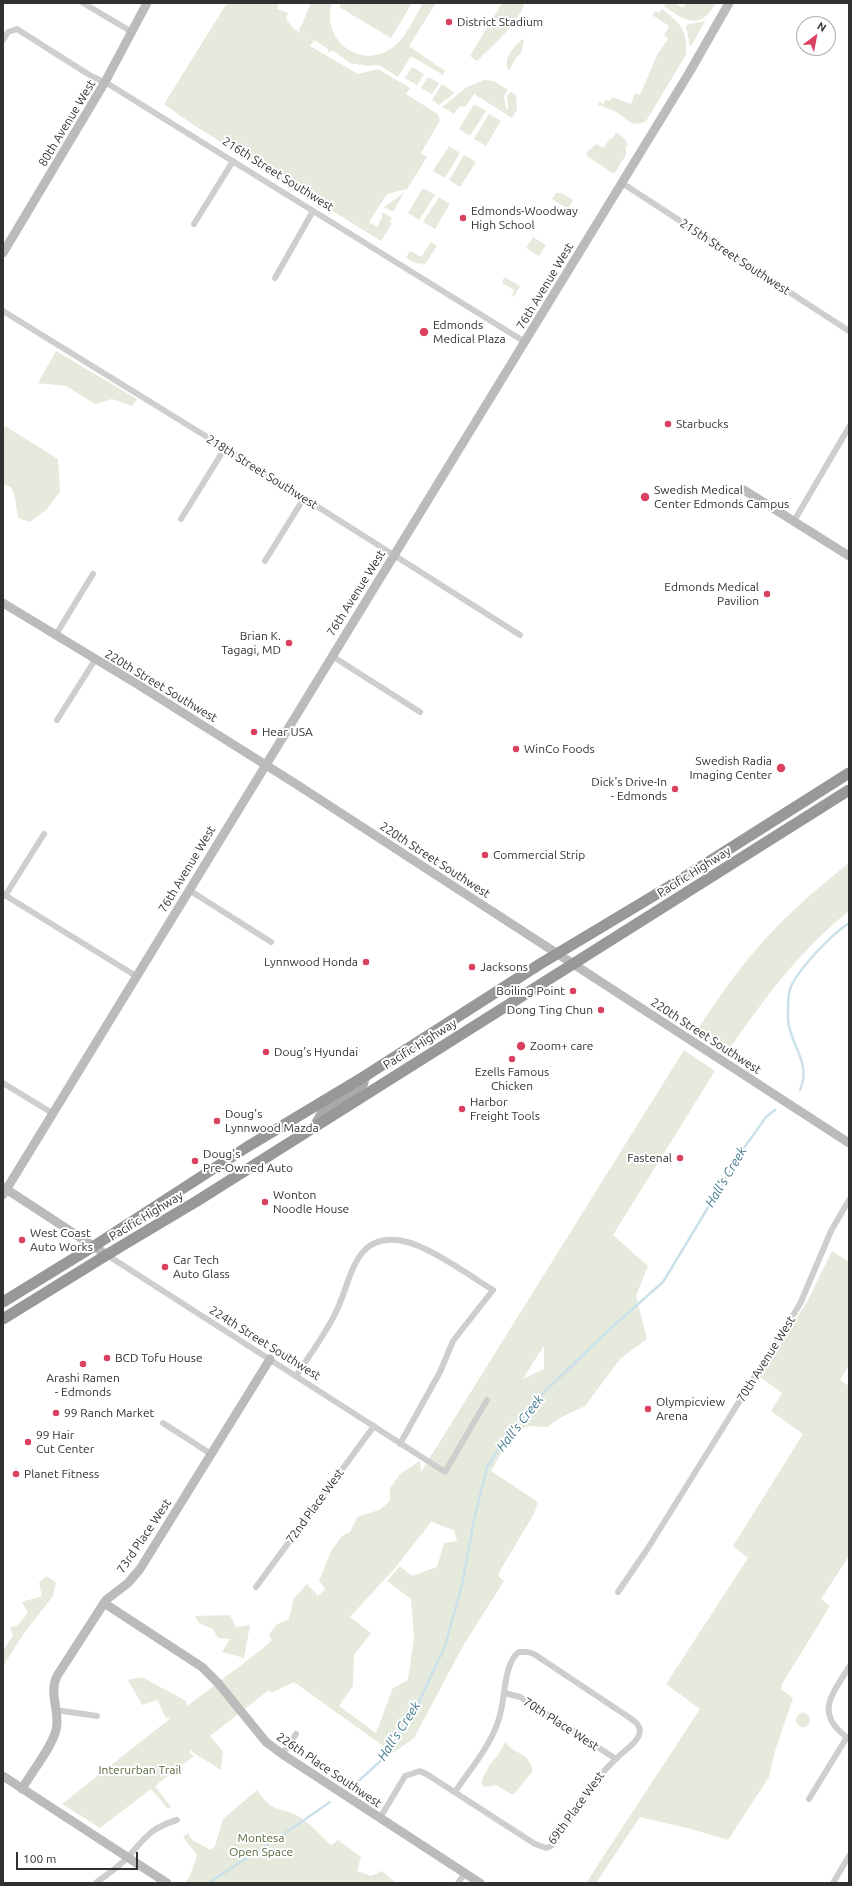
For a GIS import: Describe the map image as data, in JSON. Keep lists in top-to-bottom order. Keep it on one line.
{"streets":{"highway":["Pacific Highway"],"street":["80th Avenue West","216th Street Southwest","215th Street Southwest","76th Avenue West","218th Street Southwest","220th Street Southwest","224th Street Southwest","70th Avenue West","72nd Place West","73rd Place West","70th Place West","226th Place Southwest","69th Place West"]},"crossings":[["80th Avenue West","216th Street Southwest"],["216th Street Southwest","76th Avenue West"],["215th Street Southwest","76th Avenue West"],["76th Avenue West","218th Street Southwest"],["76th Avenue West","220th Street Southwest"],["76th Avenue West","224th Street Southwest"],["220th Street Southwest","Pacific Highway"],["Pacific Highway","224th Street Southwest"],["224th Street Southwest","72nd Place West"],["224th Street Southwest","73rd Place West"],["73rd Place West","226th Place Southwest"],["70th Place West","69th Place West"]],"water":["Hall's Creek"],"parks":["Interurban Trail","Montesa Open Space"],"places":["District Stadium","Edmonds-Woodway High School","Edmonds Medical Plaza","Starbucks","Swedish Medical Center Edmonds Campus","Edmonds Medical Pavilion","Brian K. Tagagi, MD","Hear USA","WinCo Foods","Swedish Radia Imaging Center","Dick's Drive-In - Edmonds","Commercial Strip","Lynnwood Honda","Jacksons","Boiling Point","Dong Ting Chun","Zoom+ care","Doug's Hyundai","Ezells Famous Chicken","Harbor Freight Tools","Doug's Lynnwood Mazda","Fastenal","Doug's Pre-Owned Auto","Wonton Noodle House","West Coast Auto Works","Car Tech Auto Glass","BCD Tofu House","Arashi Ramen - Edmonds","Olympicview Arena","99 Ranch Market","99 Hair Cut Center","Planet Fitness"],"scale_bar":"100 m","north":"top right"}
